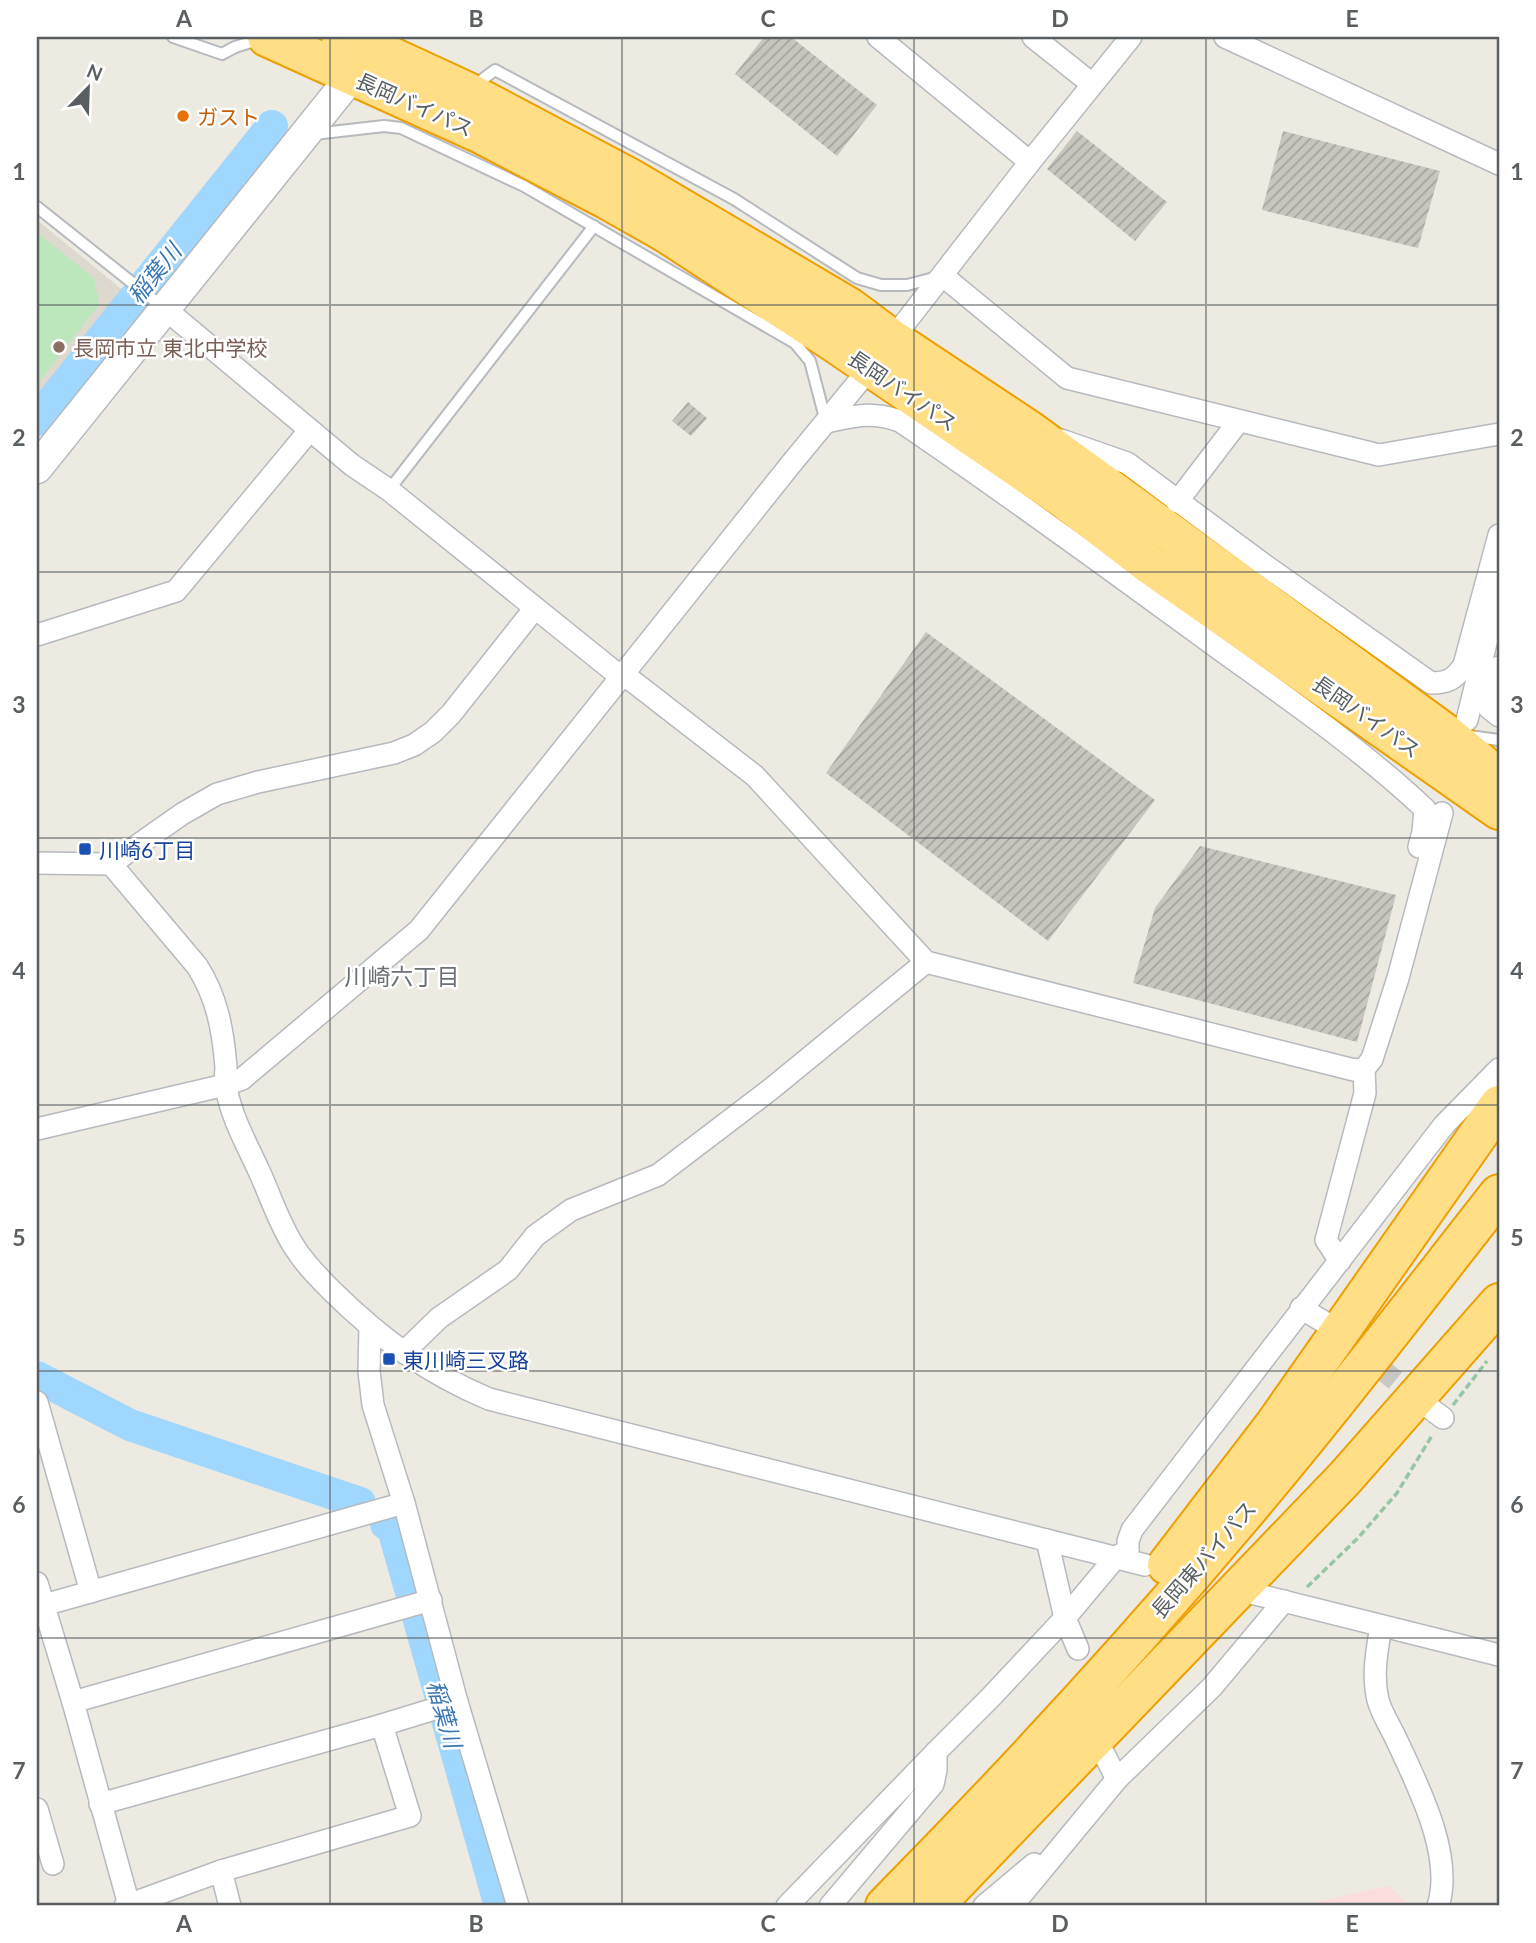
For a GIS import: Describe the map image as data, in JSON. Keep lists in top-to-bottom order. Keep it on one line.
{"streets":{"highway":["長岡バイパス","長岡東バイパス"]},"districts":["川崎六丁目"],"water":["稲葉川"],"places":{"other":["ガスト","長岡市立 東北中学校"],"transit":["川崎6丁目","東川崎三叉路"]},"north":"top right","grid":{"columns":["A","B","C","D","E"],"rows":["1","2","3","4","5","6","7"]}}
